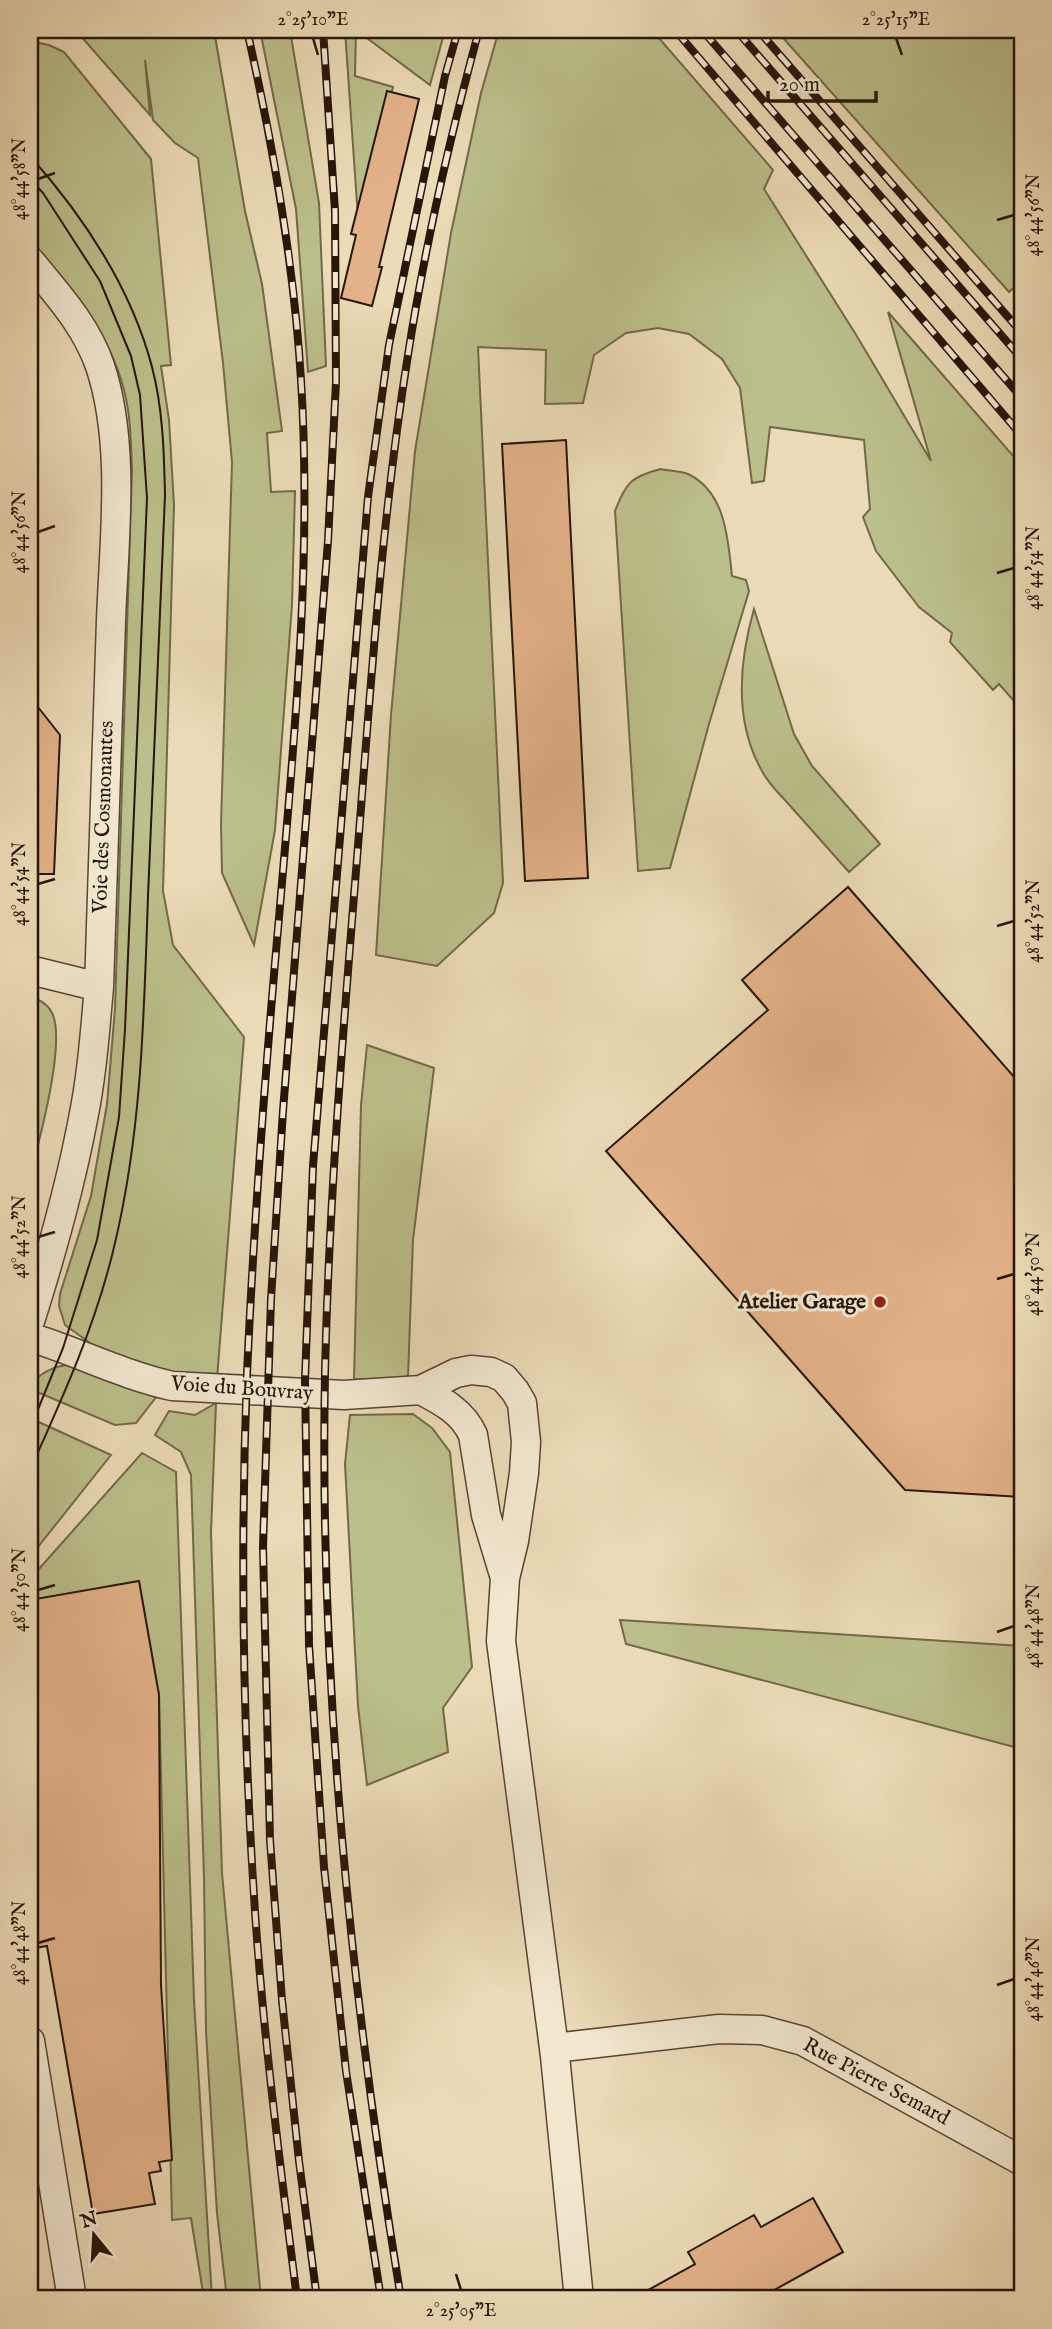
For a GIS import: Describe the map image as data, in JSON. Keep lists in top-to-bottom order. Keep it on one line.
{"streets":{"street":["Voie des Cosmonautes","Voie du Bouvray","Rue Pierre Semard"]},"places":["Atelier Garage"],"scale_bar":"20 m","north":"top","coordinates":["2°25'10\"E","2°25'15\"E","48°44'58\"N","48°44'56\"N","48°44'54\"N","48°44'52\"N","48°44'50\"N","48°44'48\"N","48°44'46\"N","2°25'05\"E"]}
